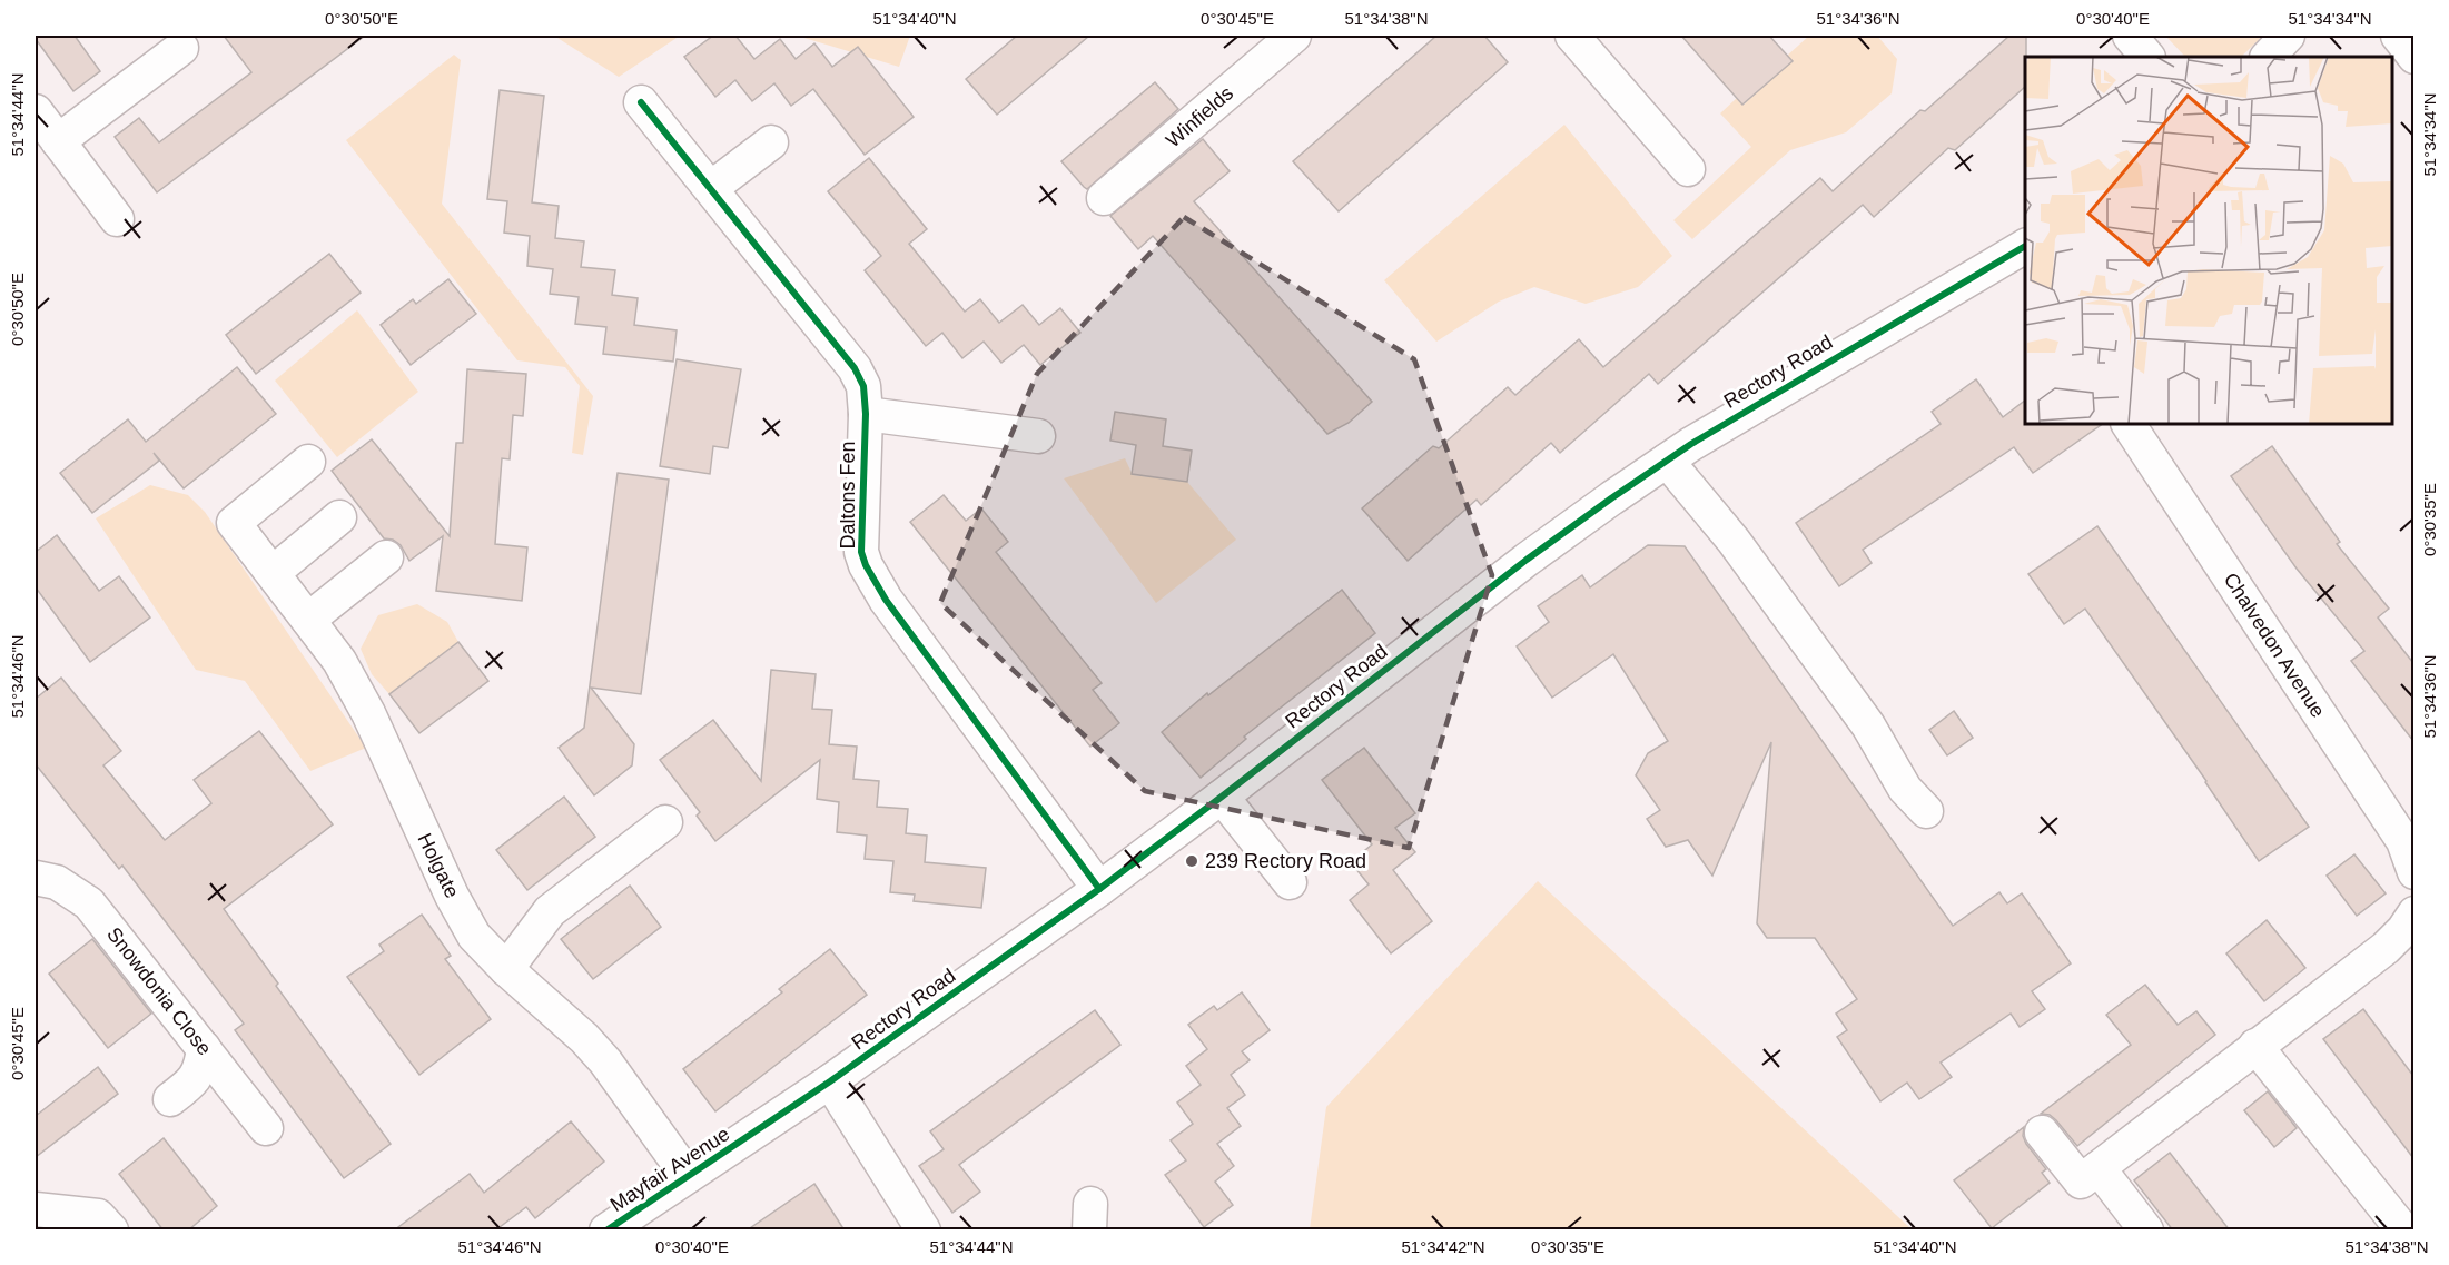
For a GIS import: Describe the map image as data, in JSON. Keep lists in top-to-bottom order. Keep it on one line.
{"streets":{"street":["Winfields","Rectory Road","Daltons Fen","Chalvedon Avenue","Holgate","Snowdonia Close","Mayfair Avenue"]},"crossings":[["Rectory Road","Daltons Fen"],["Rectory Road","Mayfair Avenue"],["Holgate","Mayfair Avenue"]],"places":["239 Rectory Road"],"coordinates":["0°30'50\"E","51°34'40\"N","0°30'45\"E","51°34'38\"N","51°34'36\"N","0°30'40\"E","51°34'34\"N","51°34'44\"N","0°30'35\"E","51°34'46\"N","51°34'42\"N"]}
